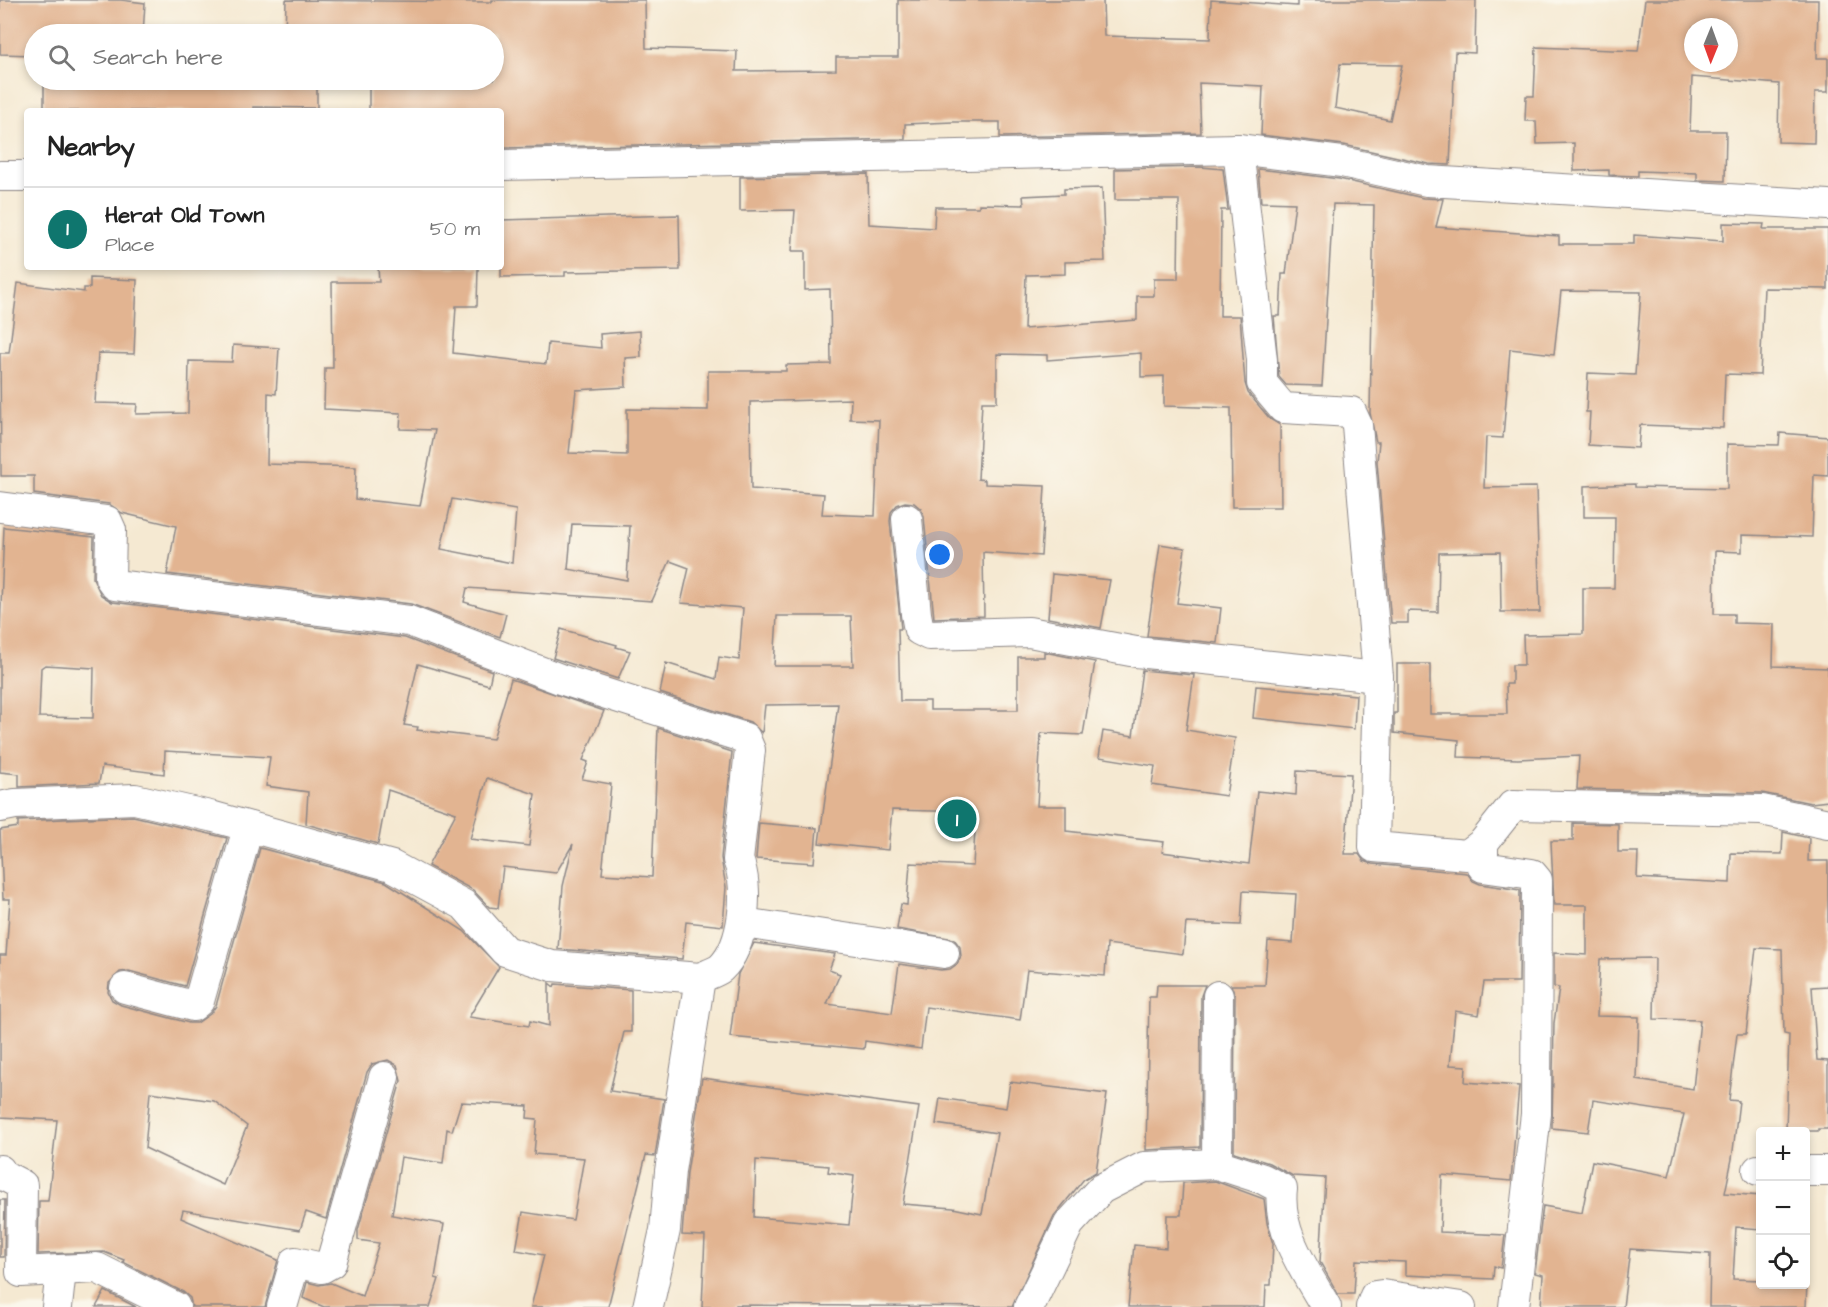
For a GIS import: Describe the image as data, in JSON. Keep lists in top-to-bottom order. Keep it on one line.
{"north":"bottom","page":{"search":"Search here","heading":"Nearby","list":[{"mark":"1","name":"Herat Old Town","note":"Place","value":"50 m"}],"pins":"1","map_buttons":["+","−"]}}
